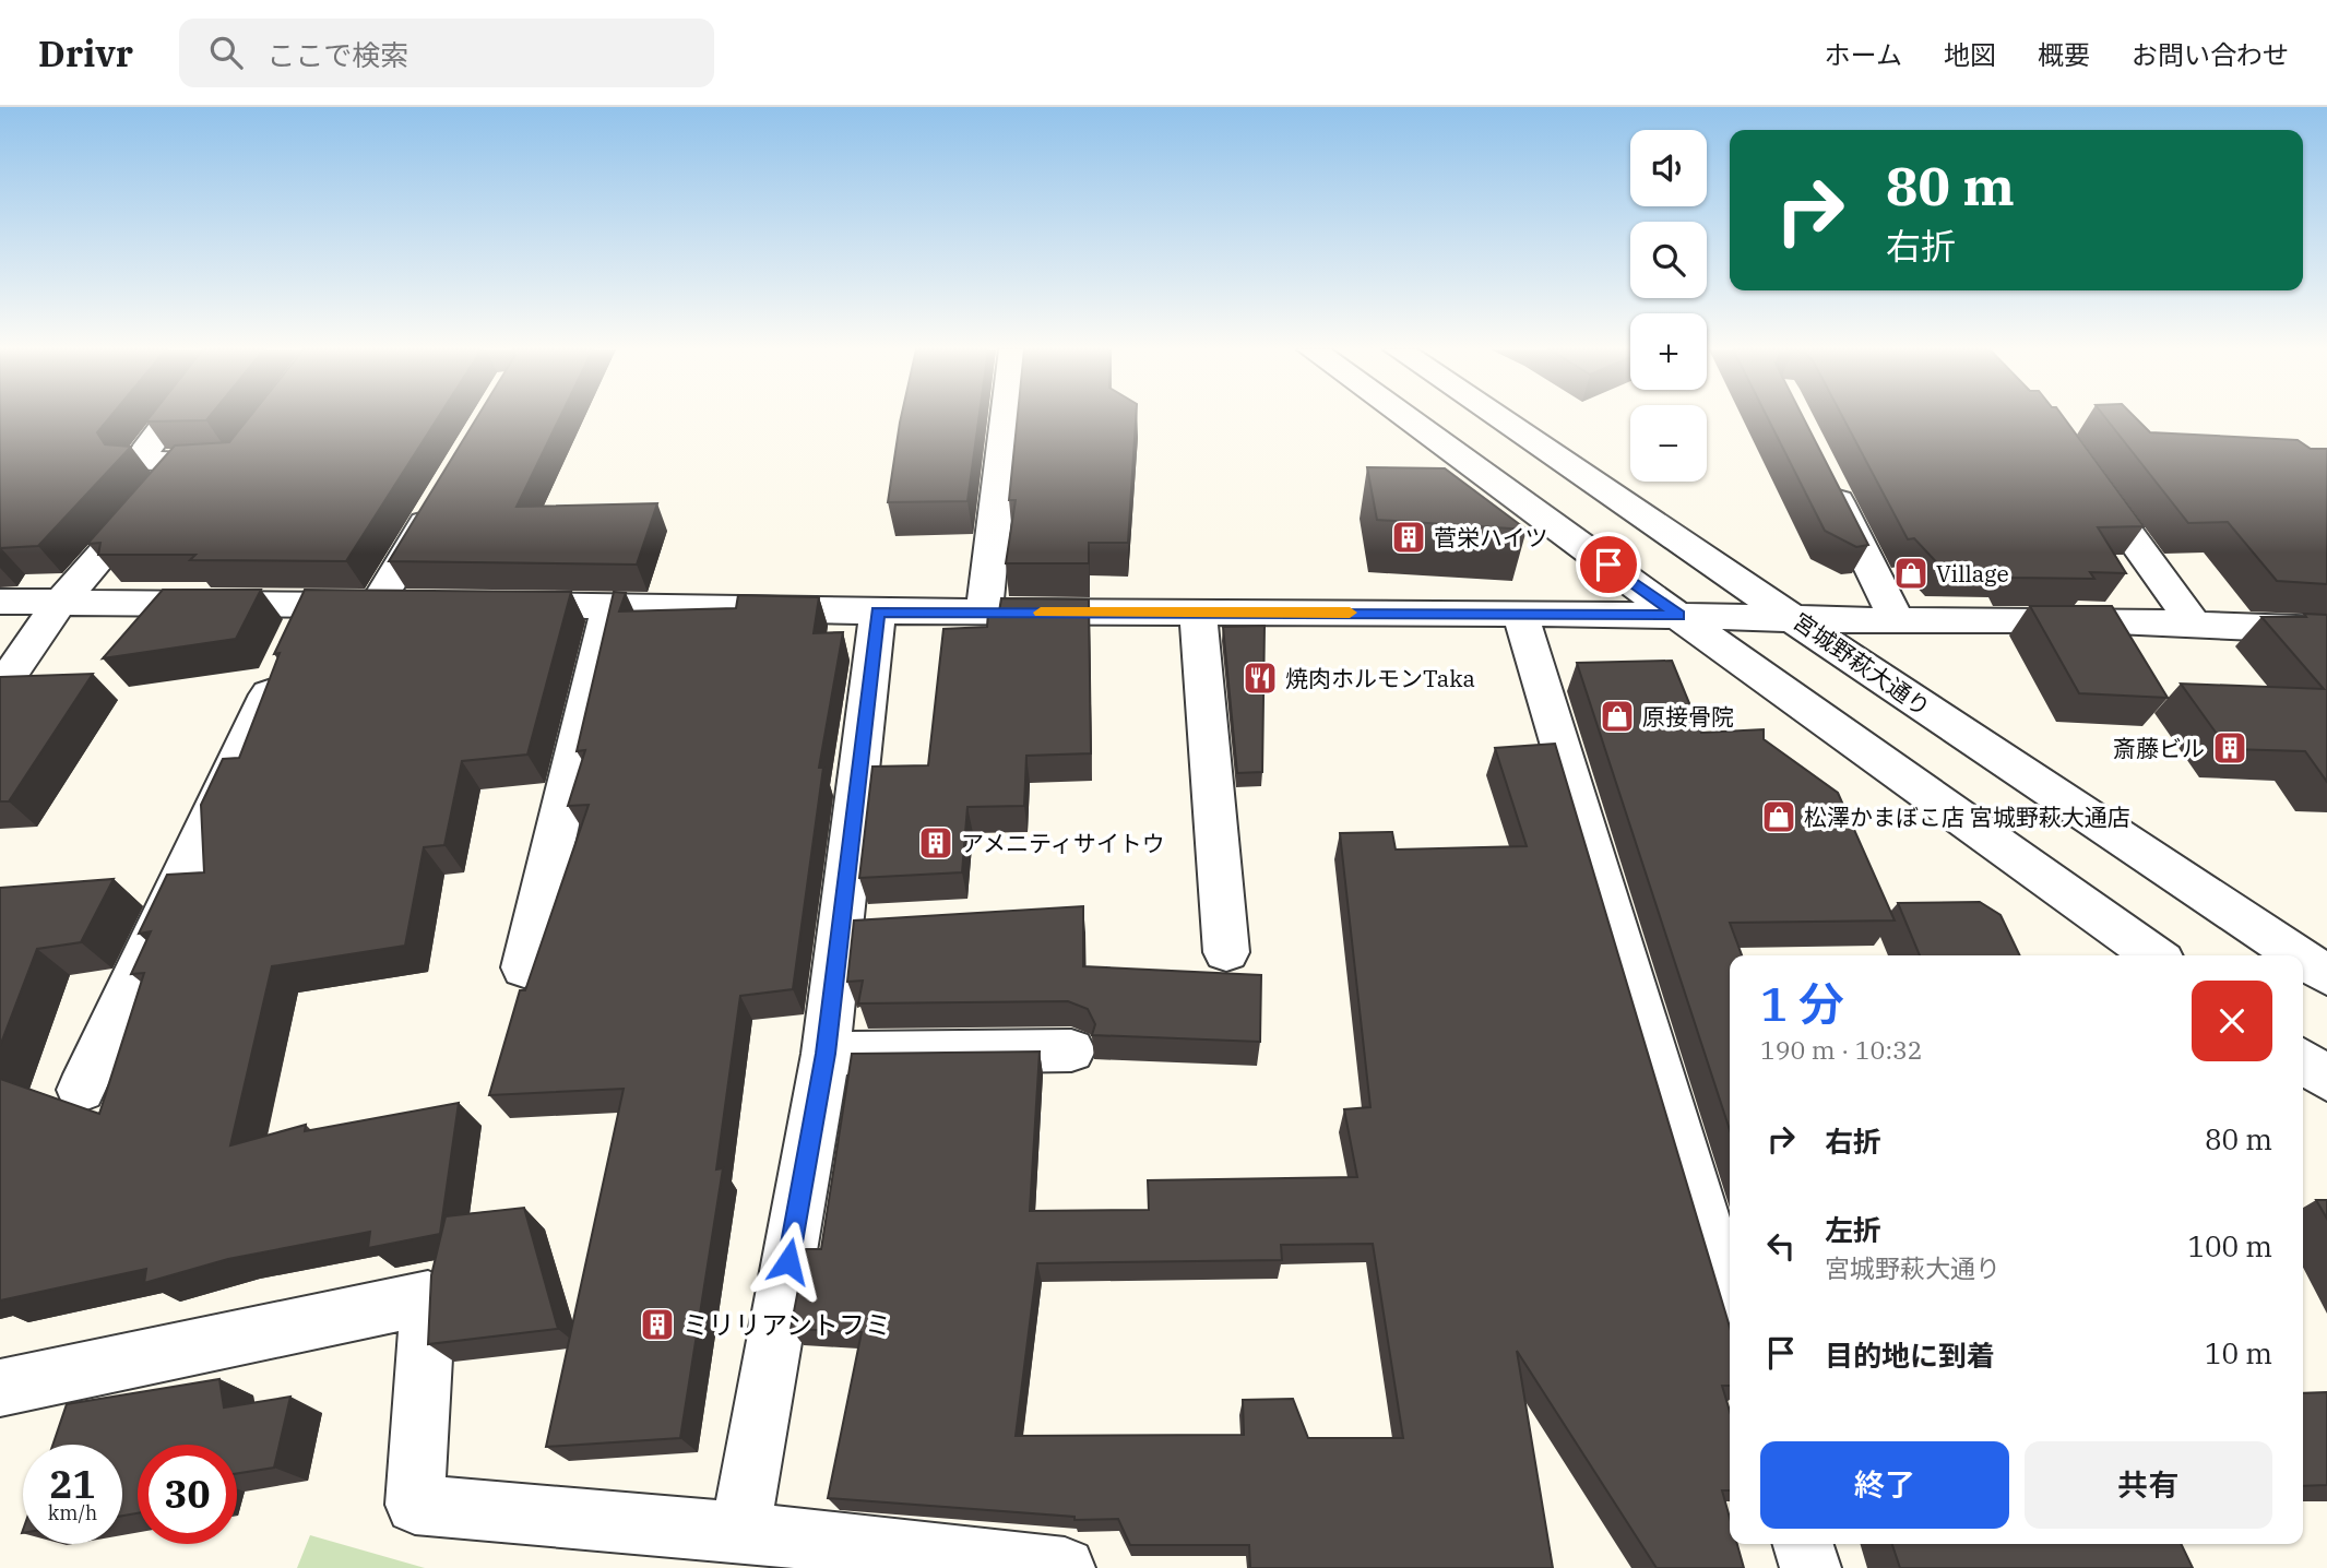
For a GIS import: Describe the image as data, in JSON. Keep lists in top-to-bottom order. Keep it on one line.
{"streets":{"street":["宮城野萩大通り"]},"places":{"building":["菅栄ハイツ","斎藤ビル","アメニティサイトウ","ミリリアントフミ"],"shop":["Village","原接骨院","松澤かまぼこ店 宮城野萩大通店"],"restaurant":["焼肉ホルモンTaka"]},"page":{"header":"Drivr","search":"ここで検索","nav":["ホーム","地図","概要","お問い合わせ"],"map_buttons":["+","−"],"turn":["80 m","右折"],"heading":["1 分","190 m · 10:32"],"list":[{"name":"右折","value":"80 m"},{"name":"左折","note":"宮城野萩大通り","value":"100 m"},{"name":"目的地に到着","value":"10 m"}],"buttons":["終了","共有"],"speed":"21 km/h","limit":"30"}}
